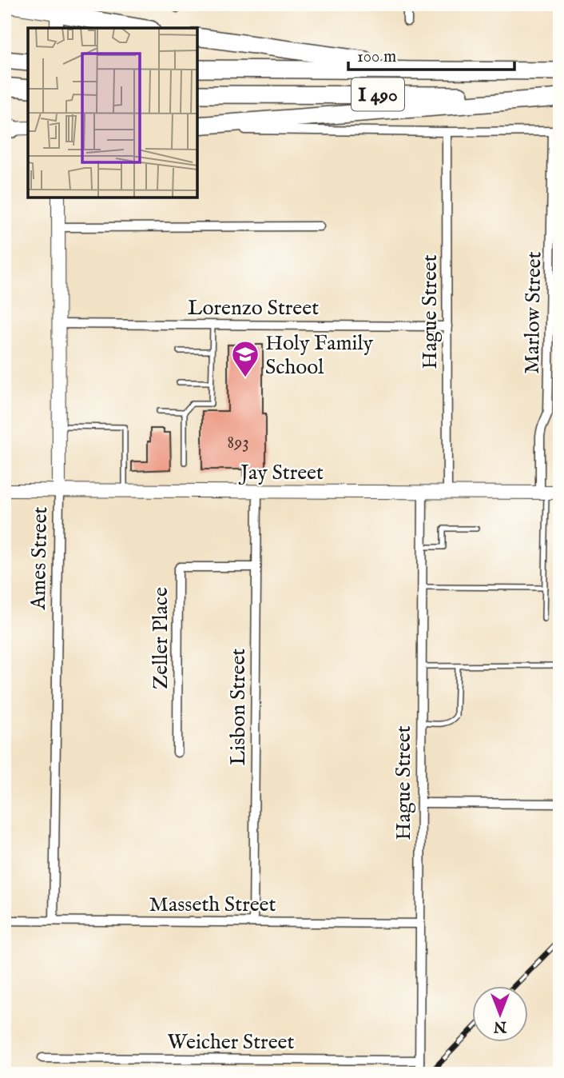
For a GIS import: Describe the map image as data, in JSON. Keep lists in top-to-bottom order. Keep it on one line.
{"streets":{"highway":["I 490"],"street":["Lorenzo Street","Hague Street","Marlow Street","Jay Street","Ames Street","Zeller Place","Lisbon Street","Masseth Street","Weicher Street"]},"crossings":[["Lorenzo Street","Hague Street"],["Lorenzo Street","Ames Street"],["Hague Street","Jay Street"],["Hague Street","Masseth Street"],["Hague Street","Weicher Street"],["Marlow Street","Jay Street"],["Jay Street","Ames Street"],["Jay Street","Lisbon Street"],["Ames Street","Masseth Street"],["Zeller Place","Lisbon Street"],["Lisbon Street","Masseth Street"]],"places":{"school or university":["Holy Family School"]},"house_numbers":["893"],"scale_bar":"100 m","north":"bottom"}
